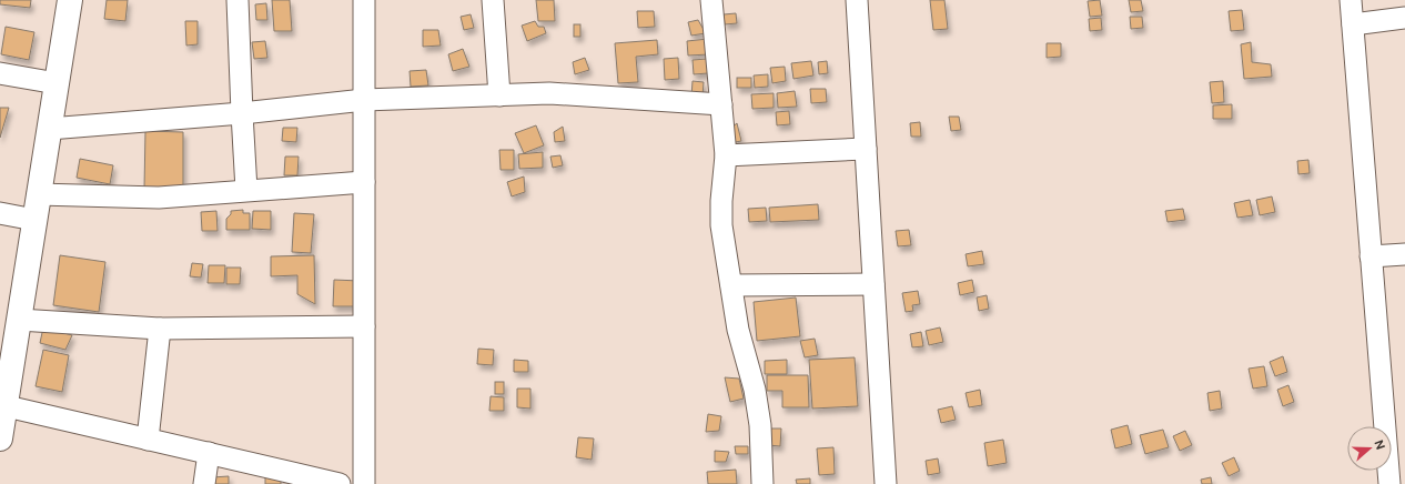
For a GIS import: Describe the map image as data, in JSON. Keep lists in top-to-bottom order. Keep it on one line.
{"north":"right"}
